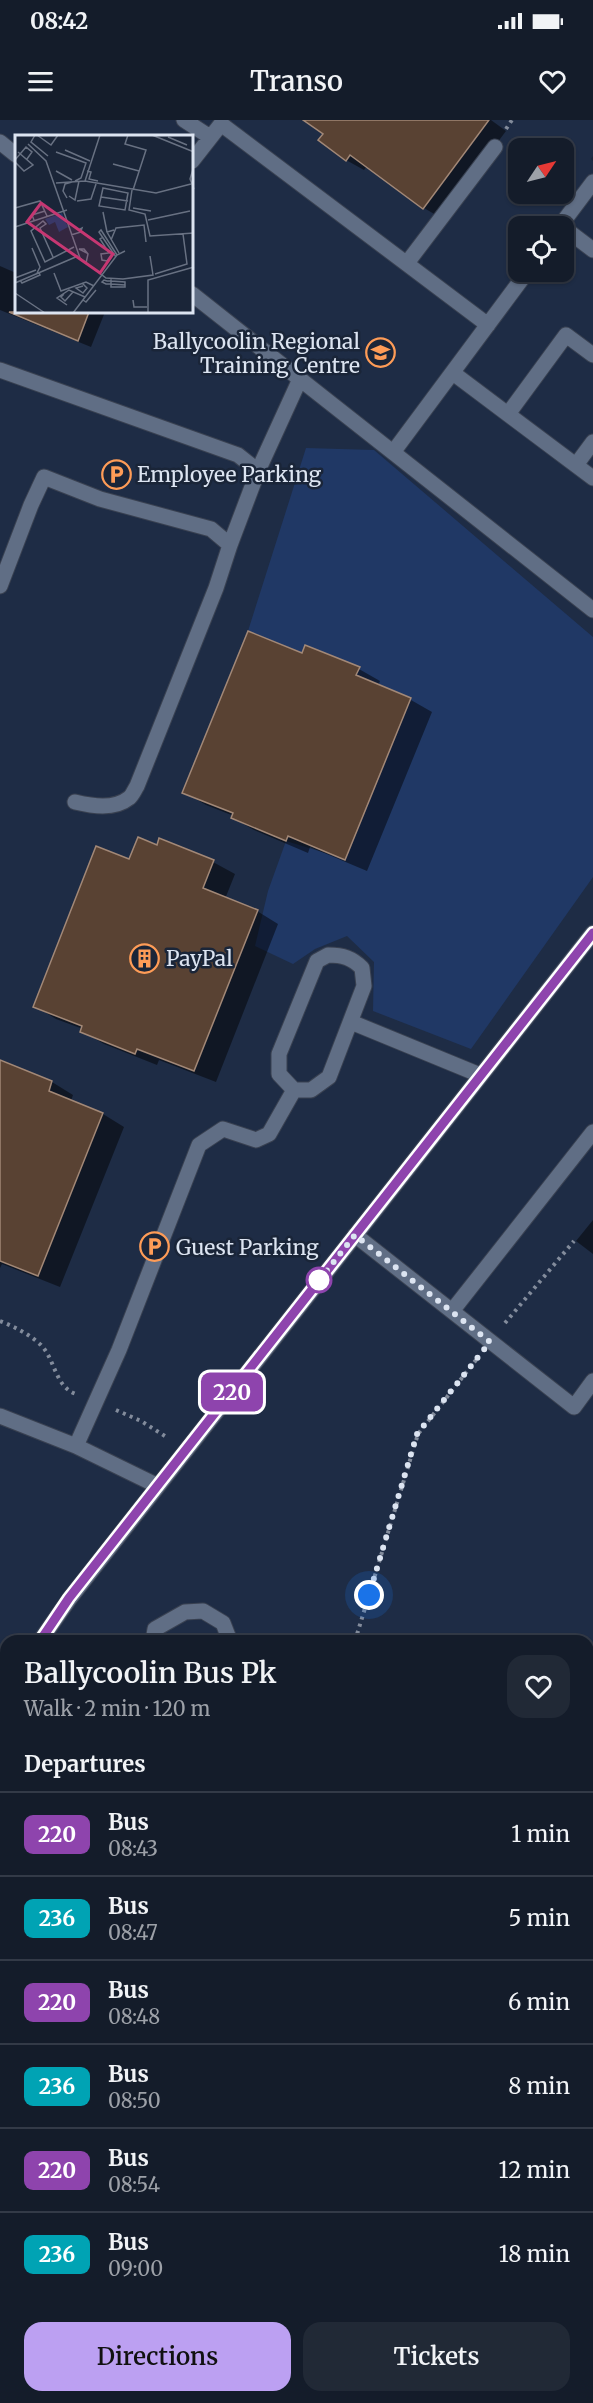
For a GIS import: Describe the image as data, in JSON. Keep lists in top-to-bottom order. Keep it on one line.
{"places":{"school or university":["Ballycoolin Regional Training Centre"],"parking":["Employee Parking","Guest Parking"],"building":["PayPal"]},"lines":["bus line 220"],"north":"top right","page":{"status":"08:42","header":"Transo","on_map":"220","heading":[["Ballycoolin Bus Pk","Walk · 2 min · 120 m"],"Departures"],"list":[{"mark":"220","name":"Bus","note":"08:43","value":"1 min"},{"mark":"236","name":"Bus","note":"08:47","value":"5 min"},{"mark":"220","name":"Bus","note":"08:48","value":"6 min"},{"mark":"236","name":"Bus","note":"08:50","value":"8 min"},{"mark":"220","name":"Bus","note":"08:54","value":"12 min"},{"mark":"236","name":"Bus","note":"09:00","value":"18 min"}],"buttons":["Directions","Tickets"]}}
